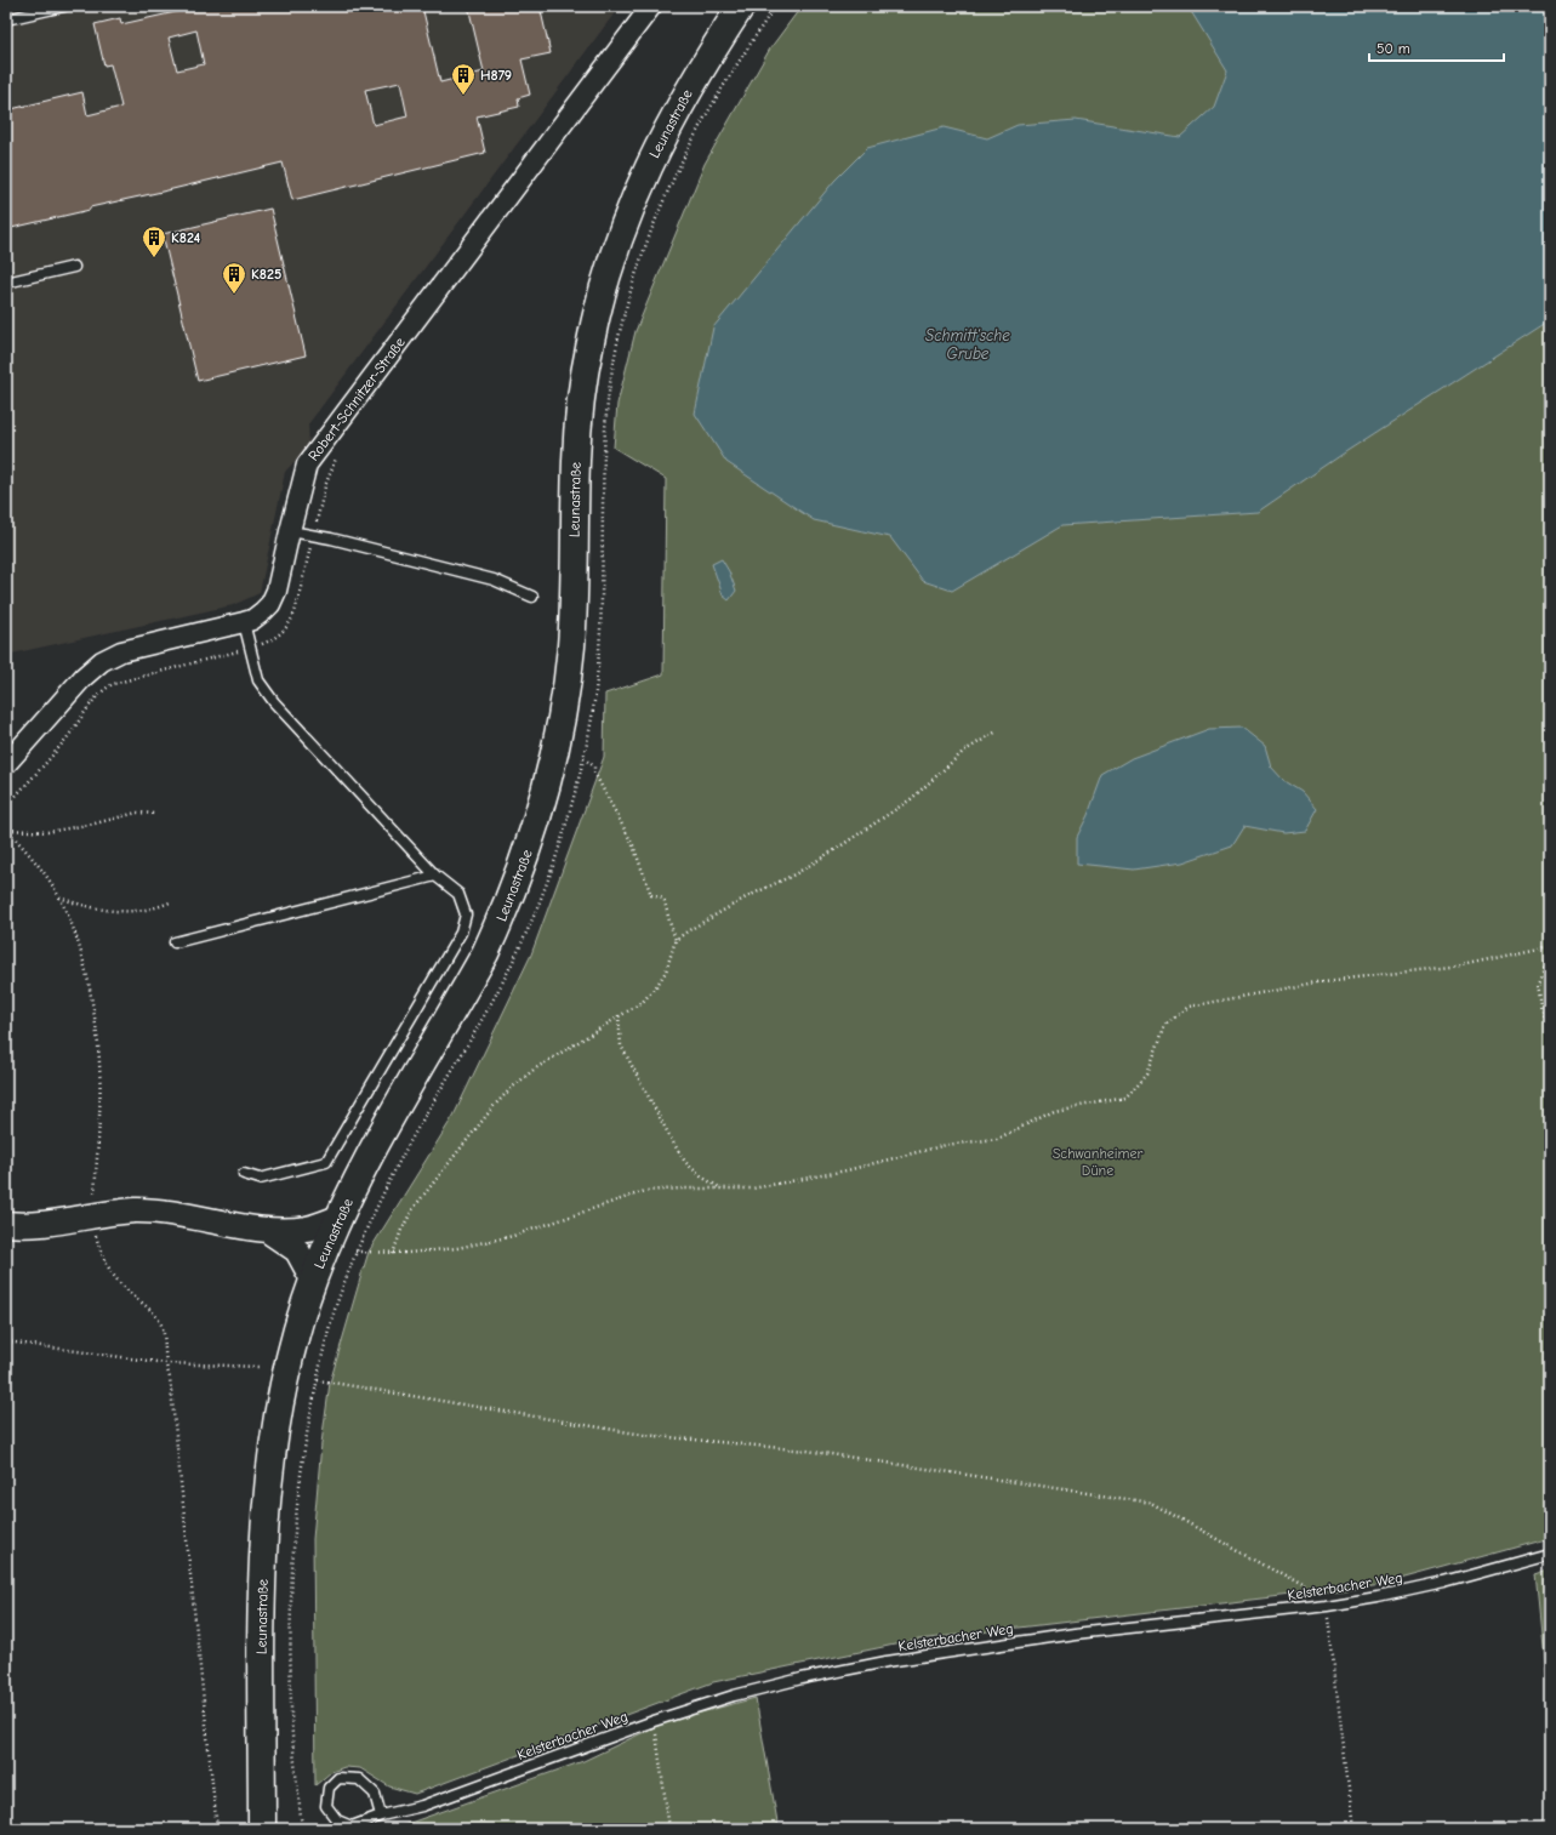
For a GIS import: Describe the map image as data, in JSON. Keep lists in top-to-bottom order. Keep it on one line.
{"streets":{"main road":["Leunastraße"],"street":["Robert-Schnitzer-Straße"],"lane":["Kelsterbacher Weg"]},"water":["Schmitt'sche Grube"],"parks":["Schwanheimer Düne"],"places":{"building":["H879","K824","K825"]},"scale_bar":"50 m"}
